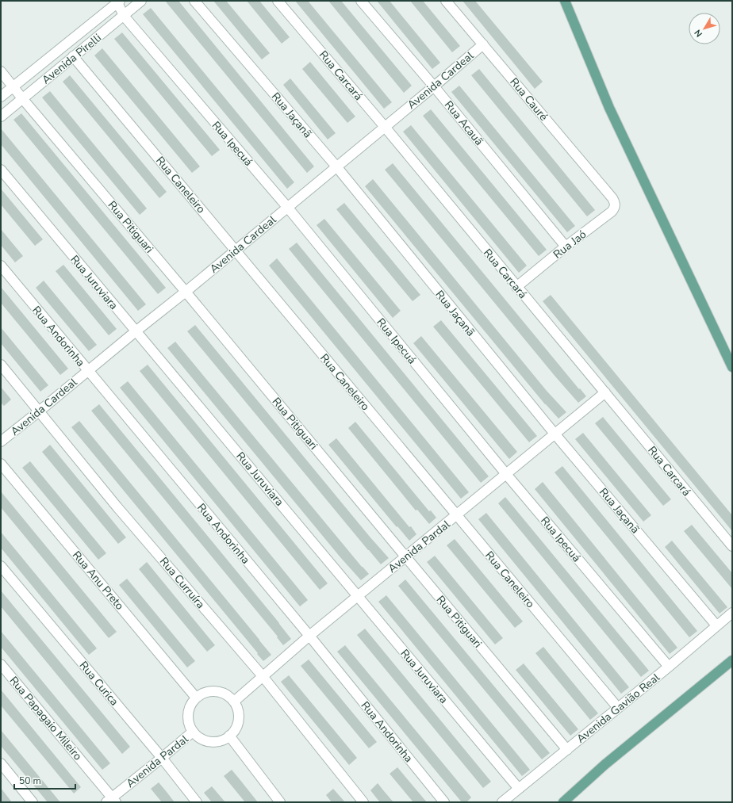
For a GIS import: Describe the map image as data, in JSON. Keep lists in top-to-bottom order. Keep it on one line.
{"streets":{"street":["Avenida Pirelli","Rua Carcará","Avenida Cardeal","Rua Cauré","Rua Jaçanã","Rua Acauã","Rua Ipecuá","Rua Caneleiro","Rua Pitiguari","Rua Jaó","Rua Juruviara","Rua Andorinha","Avenida Pardal","Rua Anu Preto","Rua Curruíra","Rua Curica","Avenida Gavião Real","Rua Papagaio Mileiro"]},"crossings":[["Avenida Pirelli","Rua Ipecuá"],["Avenida Pirelli","Rua Caneleiro"],["Avenida Pirelli","Rua Pitiguari"],["Rua Carcará","Avenida Cardeal"],["Rua Carcará","Rua Jaó"],["Rua Carcará","Avenida Pardal"],["Avenida Cardeal","Rua Cauré"],["Avenida Cardeal","Rua Jaçanã"],["Avenida Cardeal","Rua Acauã"],["Avenida Cardeal","Rua Ipecuá"],["Avenida Cardeal","Rua Caneleiro"],["Avenida Cardeal","Rua Pitiguari"],["Avenida Cardeal","Rua Juruviara"],["Avenida Cardeal","Rua Andorinha"],["Avenida Cardeal","Rua Curruíra"],["Rua Cauré","Rua Jaó"],["Rua Jaçanã","Avenida Pardal"],["Rua Jaçanã","Avenida Gavião Real"],["Rua Acauã","Rua Jaó"],["Rua Ipecuá","Avenida Pardal"],["Rua Ipecuá","Avenida Gavião Real"],["Rua Caneleiro","Avenida Pardal"],["Rua Caneleiro","Avenida Gavião Real"],["Rua Pitiguari","Avenida Pardal"],["Rua Pitiguari","Avenida Gavião Real"],["Rua Juruviara","Avenida Pardal"],["Rua Juruviara","Avenida Gavião Real"],["Rua Andorinha","Avenida Pardal"],["Avenida Pardal","Rua Anu Preto"],["Avenida Pardal","Rua Curruíra"],["Avenida Pardal","Rua Curica"],["Avenida Pardal","Rua Papagaio Mileiro"]],"scale_bar":"50 m","north":"bottom left"}
